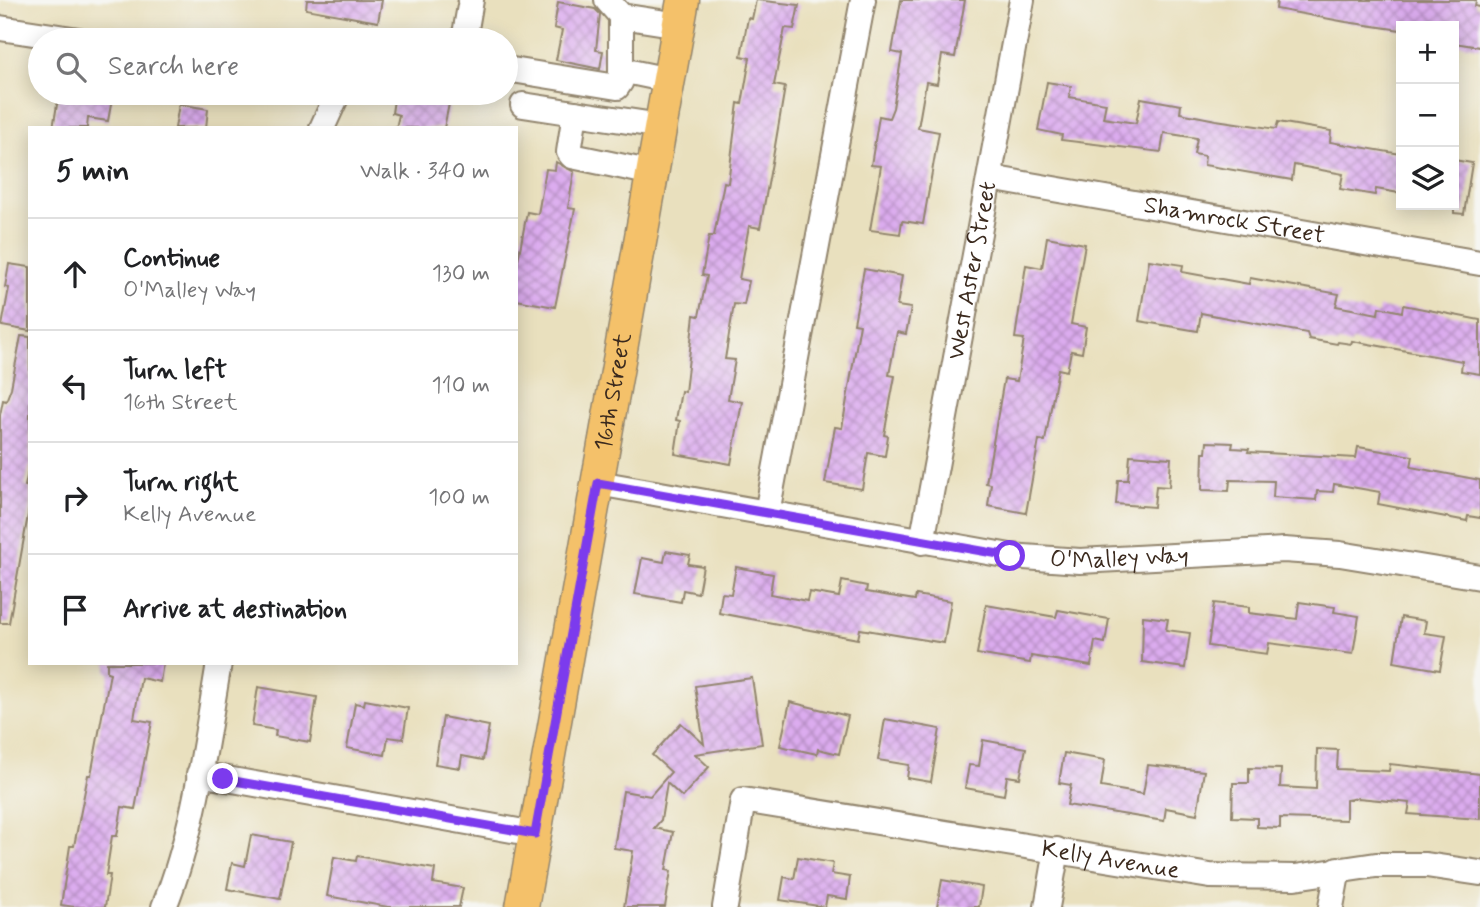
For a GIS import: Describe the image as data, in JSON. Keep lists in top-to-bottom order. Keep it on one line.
{"streets":{"main road":["16th Street"],"street":["Shamrock Street","West Aster Street","O'Malley Way","Kelly Avenue"]},"crossings":[["Shamrock Street","West Aster Street"],["West Aster Street","O'Malley Way"],["16th Street","O'Malley Way"]],"page":{"map_buttons":["+","−"],"search":"Search here","heading":["5 min","Walk · 340 m"],"list":[["Continue","O'Malley Way","130 m"],["Turn left","16th Street","110 m"],["Turn right","Kelly Avenue","100 m"],"Arrive at destination"]}}
